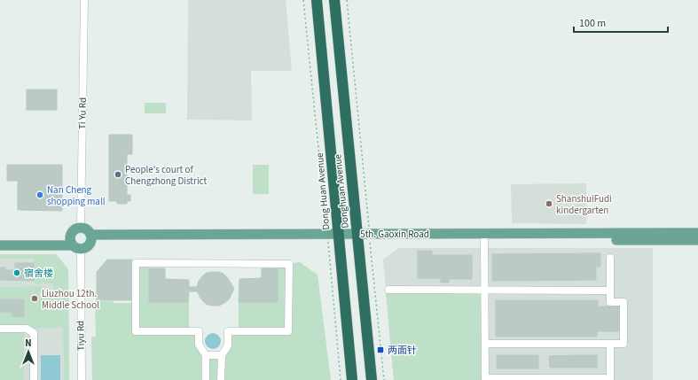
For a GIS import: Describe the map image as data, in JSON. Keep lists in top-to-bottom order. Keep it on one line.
{"streets":{"highway":["Dong Huan Avenue","Donghuan Avenue"],"main road":["5th. Gaoxin Road"],"street":["Ti Yu Rd","Tiyu Rd"]},"crossings":[["Ti Yu Rd","5th. Gaoxin Road"],["Ti Yu Rd","Tiyu Rd"],["Dong Huan Avenue","5th. Gaoxin Road"],["Donghuan Avenue","5th. Gaoxin Road"],["5th. Gaoxin Road","Tiyu Rd"]],"places":{"other":["People's court of Chengzhong District","Nan Cheng shopping mall","ShanshuiFudi kindergarten","宿舍楼","Liuzhou 12th. Middle School"],"transit":["两面针"]},"scale_bar":"100 m","north":"top"}
